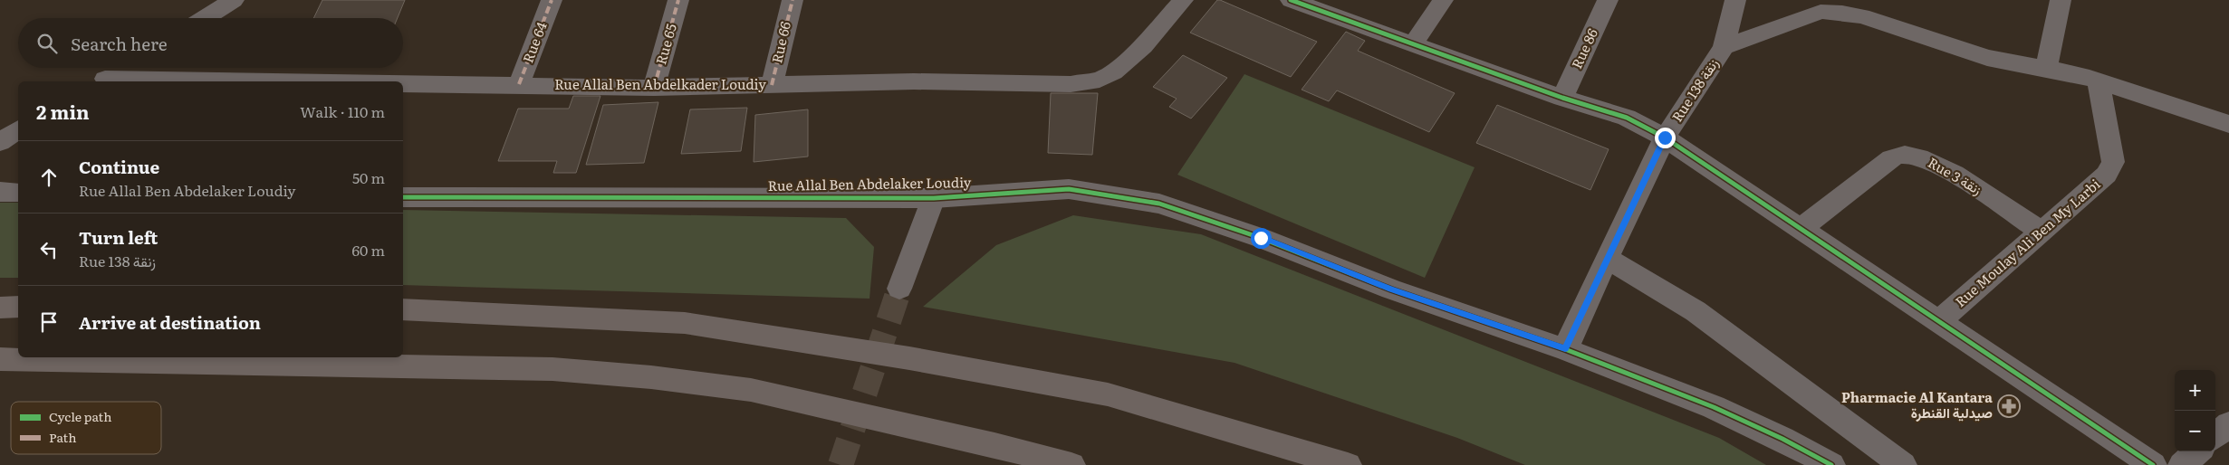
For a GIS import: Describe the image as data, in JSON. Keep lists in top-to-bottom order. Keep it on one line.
{"streets":{"street":["Rue 64","Rue 66","Rue 65","Rue 86","Rue Allal Ben Abdelkader Loudiy","Rue 138 زنقة","Rue 3 زنقة","Rue Allal Ben Abdelaker Loudiy","Rue Moulay Ali Ben My Larbi"]},"crossings":[["Rue 64","Rue Allal Ben Abdelkader Loudiy"],["Rue 66","Rue Allal Ben Abdelkader Loudiy"],["Rue 65","Rue Allal Ben Abdelkader Loudiy"],["Rue 138 زنقة","Rue Allal Ben Abdelaker Loudiy"],["Rue 3 زنقة","Rue Moulay Ali Ben My Larbi"]],"places":{"pharmacy":["Pharmacie Al Kantara صيدلية القنطرة"]},"legend":["Cycle path","Path"],"page":{"search":"Search here","heading":["2 min","Walk · 110 m"],"list":[["Continue","Rue Allal Ben Abdelaker Loudiy","50 m"],["Turn left","Rue 138 زنقة","60 m"],"Arrive at destination"],"map_buttons":["+","−"]}}
